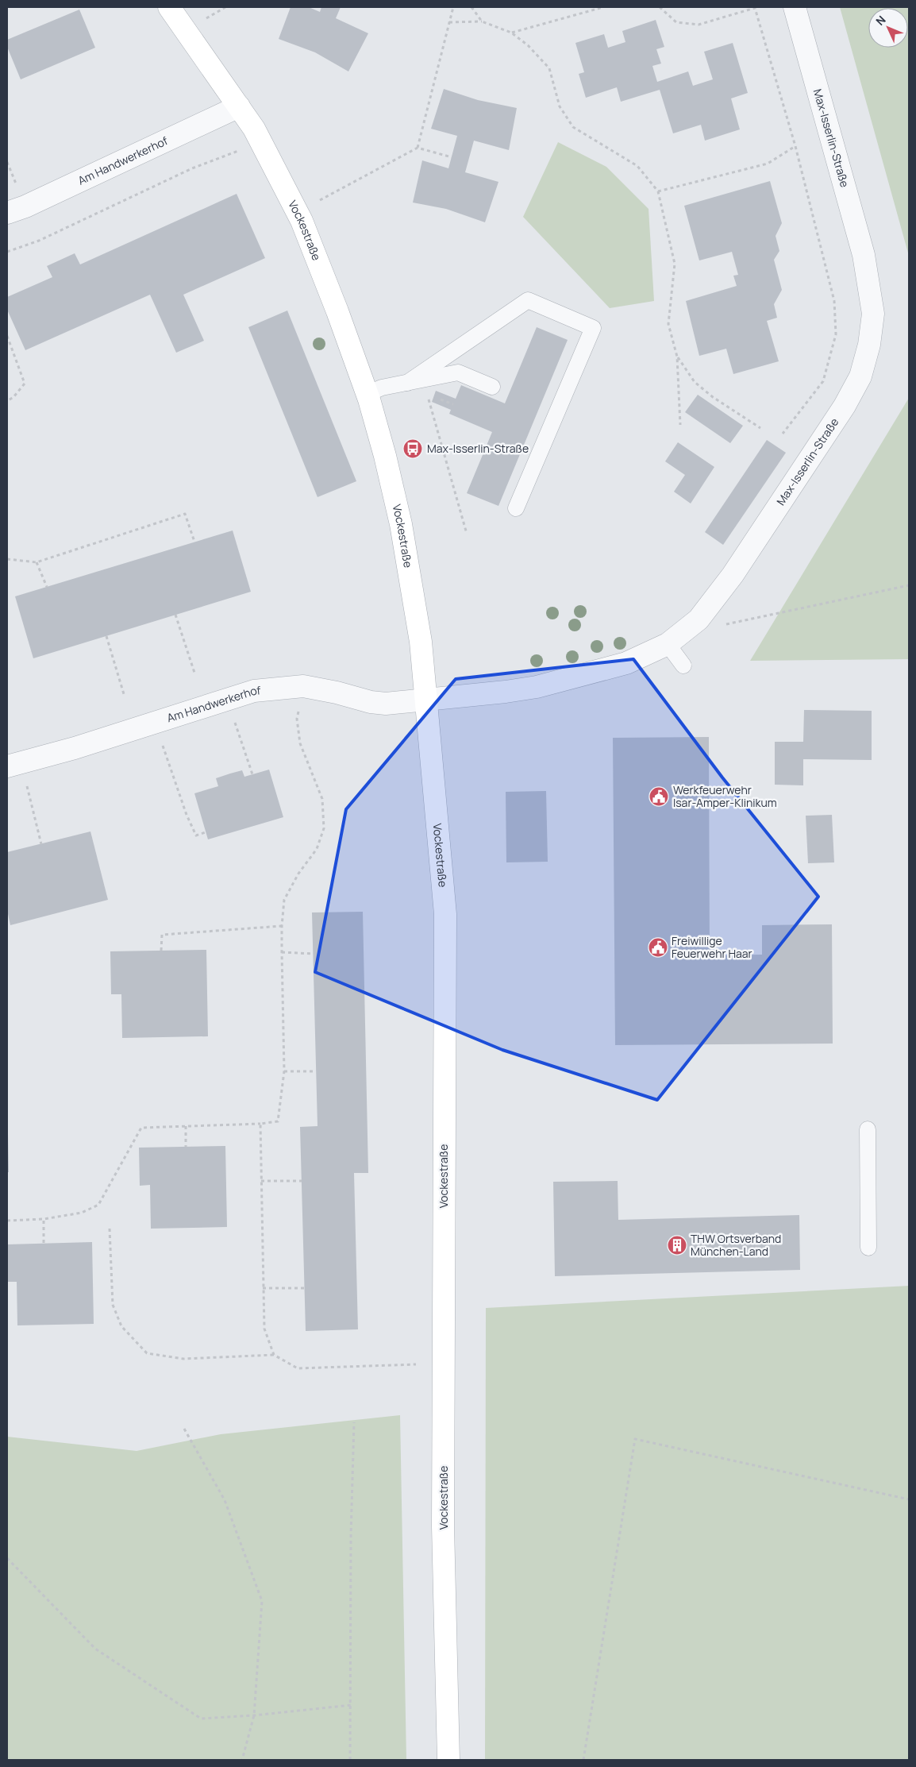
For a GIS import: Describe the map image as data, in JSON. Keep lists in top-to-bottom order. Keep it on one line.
{"streets":{"main road":["Vockestraße"],"street":["Max-Isserlin-Straße","Am Handwerkerhof"]},"crossings":[["Max-Isserlin-Straße","Am Handwerkerhof"],["Max-Isserlin-Straße","Vockestraße"],["Am Handwerkerhof","Vockestraße"]],"places":{"bus stop":["Max-Isserlin-Straße"],"public building":["Werkfeuerwehr Isar-Amper-Klinikum","Freiwillige Feuerwehr Haar"],"building":["THW Ortsverband München-Land"]},"north":"top left"}
